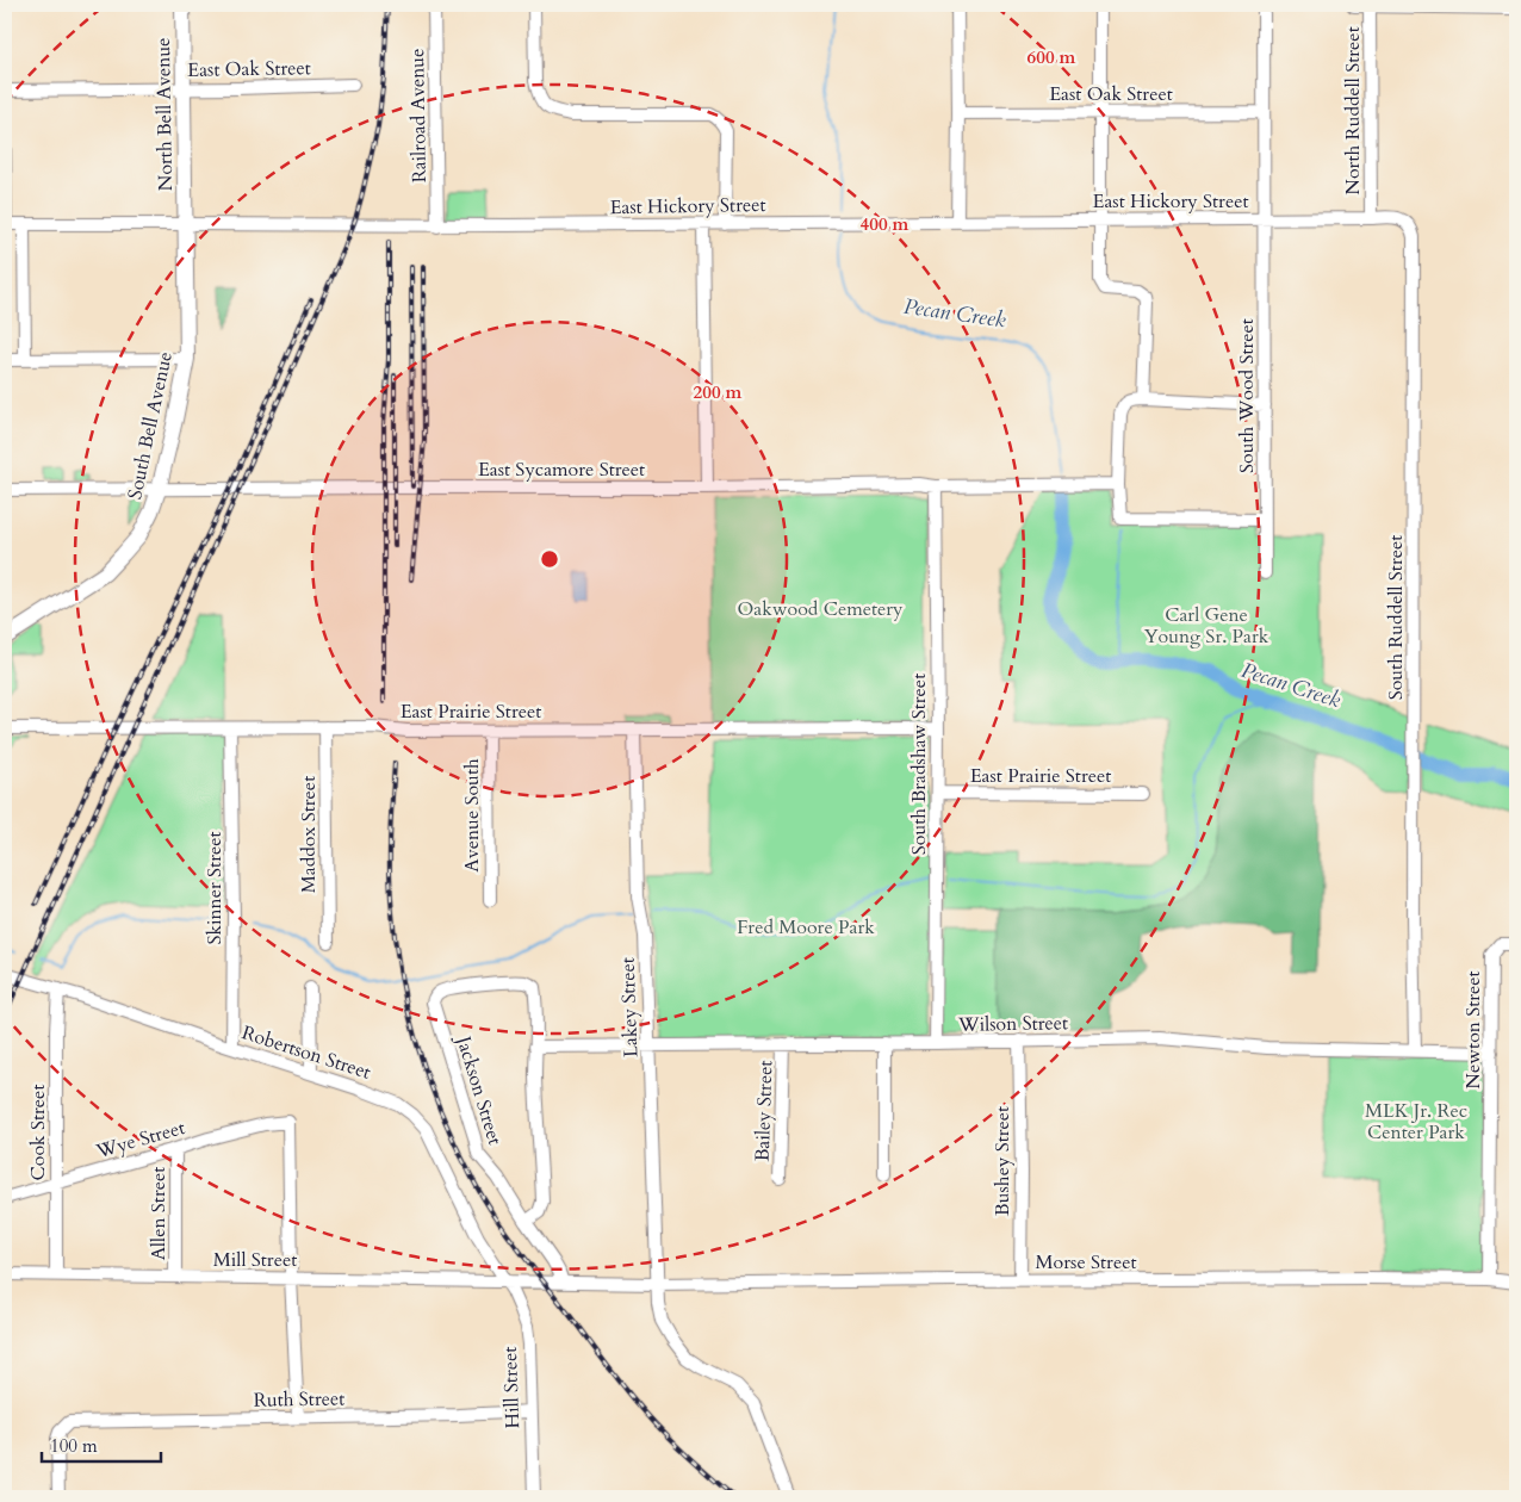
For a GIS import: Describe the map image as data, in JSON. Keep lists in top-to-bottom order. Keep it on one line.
{"streets":{"main road":["North Bell Avenue","South Bell Avenue"],"street":["East Oak Street","North Ruddell Street","Railroad Avenue","East Hickory Street","South Wood Street","East Sycamore Street","South Ruddell Street","East Prairie Street","South Bradshaw Street","Avenue South","Maddox Street","Skinner Street","Lakey Street","Wilson Street","Newton Street","Robertson Street","Jackson Street","Bailey Street","Cook Street","Wye Street","Bushey Street","Allen Street","Mill Street","Morse Street","Hill Street","Ruth Street"]},"crossings":[["East Oak Street","North Bell Avenue"],["East Oak Street","South Wood Street"],["North Ruddell Street","East Hickory Street"],["North Ruddell Street","South Ruddell Street"],["North Bell Avenue","East Hickory Street"],["North Bell Avenue","South Bell Avenue"],["Railroad Avenue","East Hickory Street"],["East Hickory Street","South Wood Street"],["East Hickory Street","South Bell Avenue"],["East Hickory Street","South Ruddell Street"],["South Bell Avenue","East Sycamore Street"],["East Sycamore Street","South Bradshaw Street"],["South Ruddell Street","Wilson Street"],["East Prairie Street","South Bradshaw Street"],["East Prairie Street","Avenue South"],["East Prairie Street","Maddox Street"],["East Prairie Street","Skinner Street"],["East Prairie Street","Lakey Street"],["South Bradshaw Street","Wilson Street"],["Skinner Street","Robertson Street"],["Lakey Street","Wilson Street"],["Lakey Street","Morse Street"],["Wilson Street","Newton Street"],["Wilson Street","Jackson Street"],["Wilson Street","Bailey Street"],["Wilson Street","Bushey Street"],["Newton Street","Morse Street"],["Robertson Street","Cook Street"],["Robertson Street","Mill Street"],["Robertson Street","Hill Street"],["Jackson Street","Mill Street"],["Jackson Street","Morse Street"],["Cook Street","Wye Street"],["Cook Street","Mill Street"],["Wye Street","Allen Street"],["Wye Street","Mill Street"],["Bushey Street","Morse Street"],["Allen Street","Mill Street"],["Mill Street","Morse Street"],["Mill Street","Hill Street"],["Hill Street","Ruth Street"]],"water":["Pecan Creek"],"parks":["Oakwood Cemetery","Carl Gene Young Sr. Park","Fred Moore Park","MLK Jr. Rec Center Park"],"scale_bar":"100 m","rings":["600 m","400 m","200 m"]}
